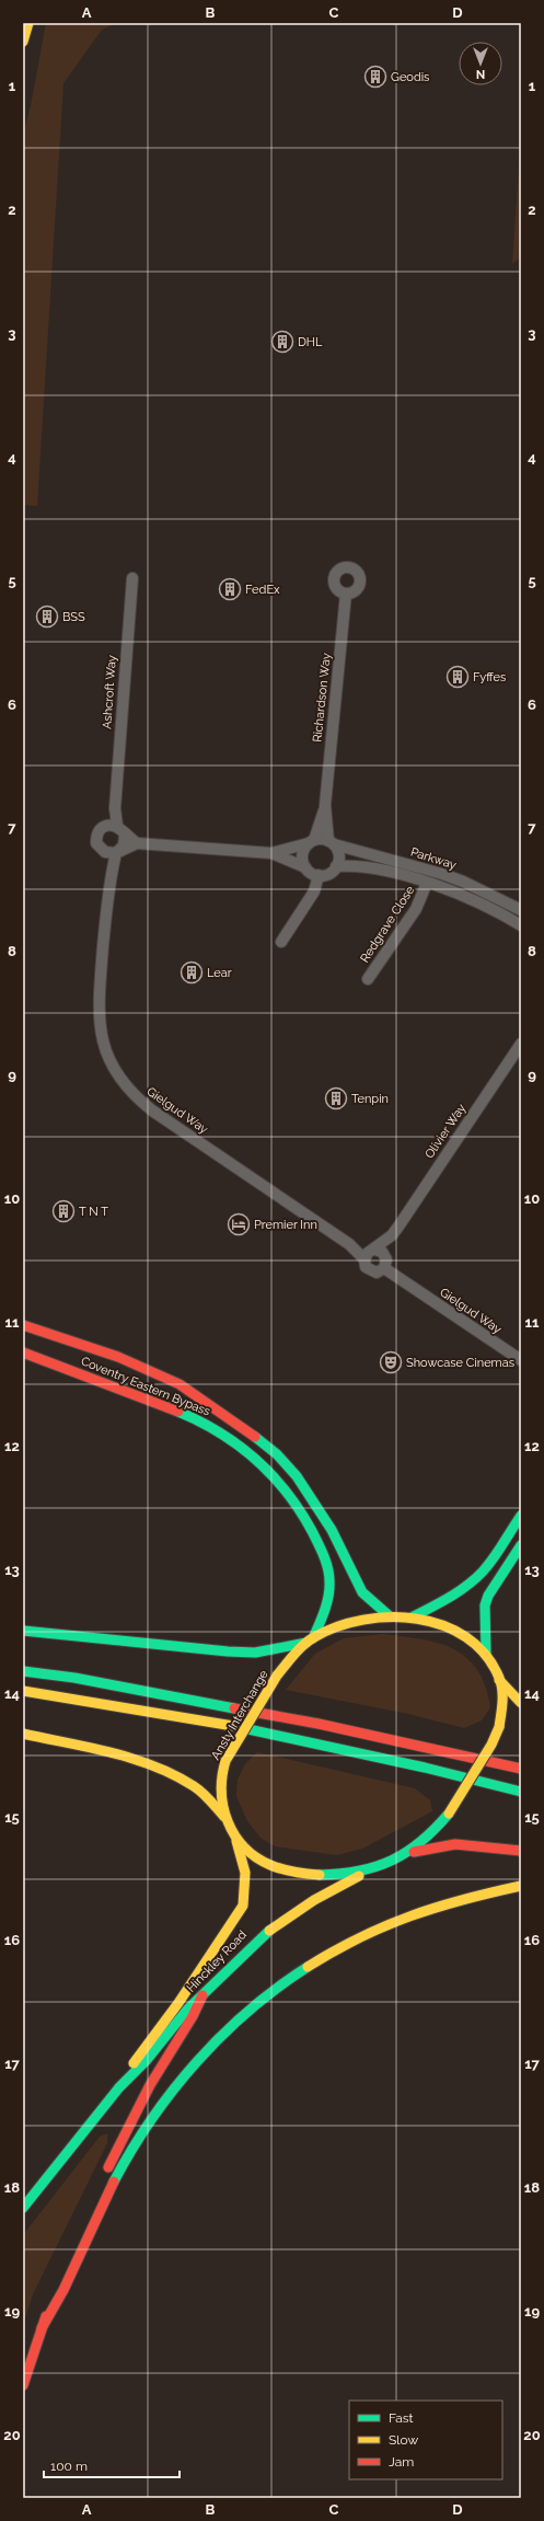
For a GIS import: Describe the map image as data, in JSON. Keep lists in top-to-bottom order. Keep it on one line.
{"streets":{"main road":["Coventry Eastern Bypass","Ansty Interchange","Hinckley Road"],"street":["Ashcroft Way","Richardson Way","Parkway","Redgrave Close","Gielgud Way","Olivier Way"]},"crossings":[["Ashcroft Way","Gielgud Way"],["Richardson Way","Parkway"],["Parkway","Redgrave Close"],["Gielgud Way","Olivier Way"],["Coventry Eastern Bypass","Ansty Interchange"],["Ansty Interchange","Hinckley Road"]],"places":{"building":["Geodis","DHL","FedEx","BSS","Fyffes","Lear","Tenpin","T N T"],"hotel":["Premier Inn"],"theatre":["Showcase Cinemas"]},"legend":["Fast","Slow","Jam"],"scale_bar":"100 m","north":"bottom","grid":{"columns":["A","B","C","D"],"rows":["1","2","3","4","5","6","7","8","9","10","11","12","13","14","15","16","17","18","19","20"]}}
